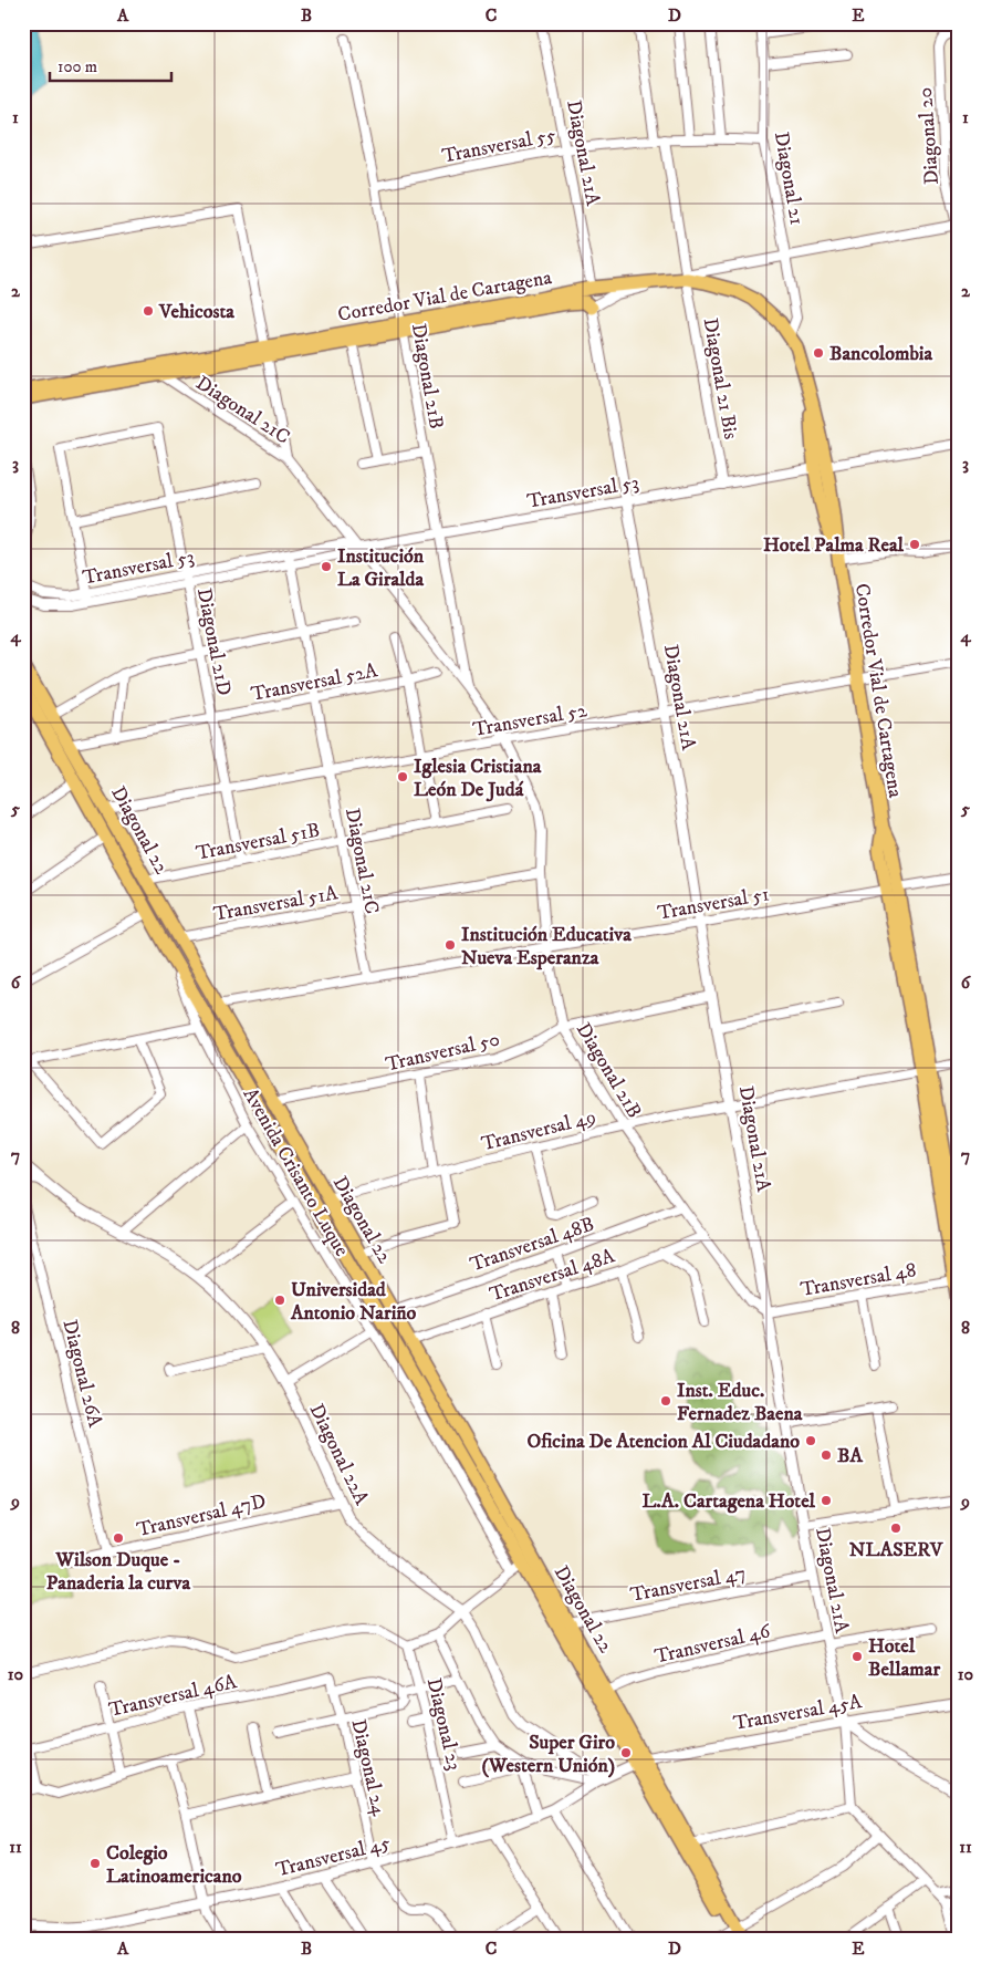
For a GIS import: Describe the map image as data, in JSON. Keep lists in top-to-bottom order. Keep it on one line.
{"streets":{"main road":["Corredor Vial de Cartagena","Diagonal 22"],"street":["Diagonal 20","Transversal 55","Diagonal 21A","Diagonal 21","Diagonal 21B","Diagonal 21 Bis","Diagonal 21C","Transversal 53","Diagonal 21D","Transversal 52A","Transversal 52","Transversal 51B","Transversal 51A","Transversal 51","Transversal 50","Transversal 49","Avenida Crisanto Luque","Transversal 48B","Transversal 48A","Transversal 48","Diagonal 26A","Diagonal 22A","Transversal 47D","Transversal 47","Transversal 46","Transversal 46A","Transversal 45A","Diagonal 23","Diagonal 24","Transversal 45"]},"crossings":[["Transversal 55","Diagonal 21A"],["Transversal 55","Diagonal 21"],["Transversal 55","Diagonal 21B"],["Transversal 55","Diagonal 21 Bis"],["Diagonal 21A","Corredor Vial de Cartagena"],["Diagonal 21A","Diagonal 21B"],["Diagonal 21A","Transversal 53"],["Diagonal 21A","Transversal 52"],["Diagonal 21A","Transversal 51"],["Diagonal 21A","Transversal 50"],["Diagonal 21A","Transversal 49"],["Diagonal 21A","Transversal 48"],["Diagonal 21A","Transversal 47"],["Diagonal 21A","Transversal 46"],["Diagonal 21A","Transversal 45A"],["Diagonal 21","Corredor Vial de Cartagena"],["Corredor Vial de Cartagena","Diagonal 21B"],["Corredor Vial de Cartagena","Diagonal 21 Bis"],["Corredor Vial de Cartagena","Diagonal 21C"],["Corredor Vial de Cartagena","Transversal 53"],["Corredor Vial de Cartagena","Transversal 52"],["Corredor Vial de Cartagena","Transversal 51"],["Corredor Vial de Cartagena","Transversal 49"],["Corredor Vial de Cartagena","Transversal 48"],["Diagonal 21B","Diagonal 21C"],["Diagonal 21B","Transversal 53"],["Diagonal 21B","Transversal 52"],["Diagonal 21B","Transversal 51A"],["Diagonal 21B","Transversal 51"],["Diagonal 21B","Transversal 50"],["Diagonal 21B","Transversal 49"],["Diagonal 21B","Transversal 48B"],["Diagonal 21B","Transversal 48A"],["Diagonal 21B","Transversal 48"],["Diagonal 21 Bis","Transversal 53"],["Diagonal 21C","Transversal 53"],["Diagonal 21C","Transversal 52A"],["Diagonal 21C","Transversal 52"],["Diagonal 21C","Transversal 51B"],["Diagonal 21C","Transversal 51A"],["Diagonal 21C","Transversal 51"],["Transversal 53","Diagonal 21D"],["Diagonal 21D","Transversal 52A"],["Diagonal 21D","Transversal 52"],["Diagonal 21D","Transversal 51B"],["Transversal 52A","Diagonal 22"],["Transversal 52","Diagonal 22"],["Diagonal 22","Transversal 51B"],["Diagonal 22","Transversal 51A"],["Diagonal 22","Transversal 51"],["Diagonal 22","Transversal 50"],["Diagonal 22","Transversal 49"],["Diagonal 22","Avenida Crisanto Luque"],["Diagonal 22","Transversal 48B"],["Diagonal 22","Transversal 48A"],["Diagonal 22","Transversal 47"],["Diagonal 22","Transversal 46"],["Diagonal 22","Transversal 45A"],["Diagonal 22","Transversal 45"],["Diagonal 26A","Transversal 47D"],["Diagonal 22A","Transversal 47D"],["Diagonal 22A","Transversal 45"],["Transversal 46A","Diagonal 24"],["Transversal 45A","Transversal 45"],["Diagonal 23","Transversal 45"],["Diagonal 24","Transversal 45"]],"places":["Vehicosta","Bancolombia","Hotel Palma Real","Institución La Giralda","Iglesia Cristiana León De Judá","Institución Educativa Nueva Esperanza","Universidad Antonio Nariño","Inst. Educ. Fernadez Baena","Oficina De Atencion Al Ciudadano","BA","L.A. Cartagena Hotel","NLASERV","Wilson Duque - Panaderia la curva","Hotel Bellamar","Super Giro (Western Unión)","Colegio Latinoamericano"],"scale_bar":"100 m","grid":{"columns":["A","B","C","D","E"],"rows":["1","2","3","4","5","6","7","8","9","10","11"]}}
